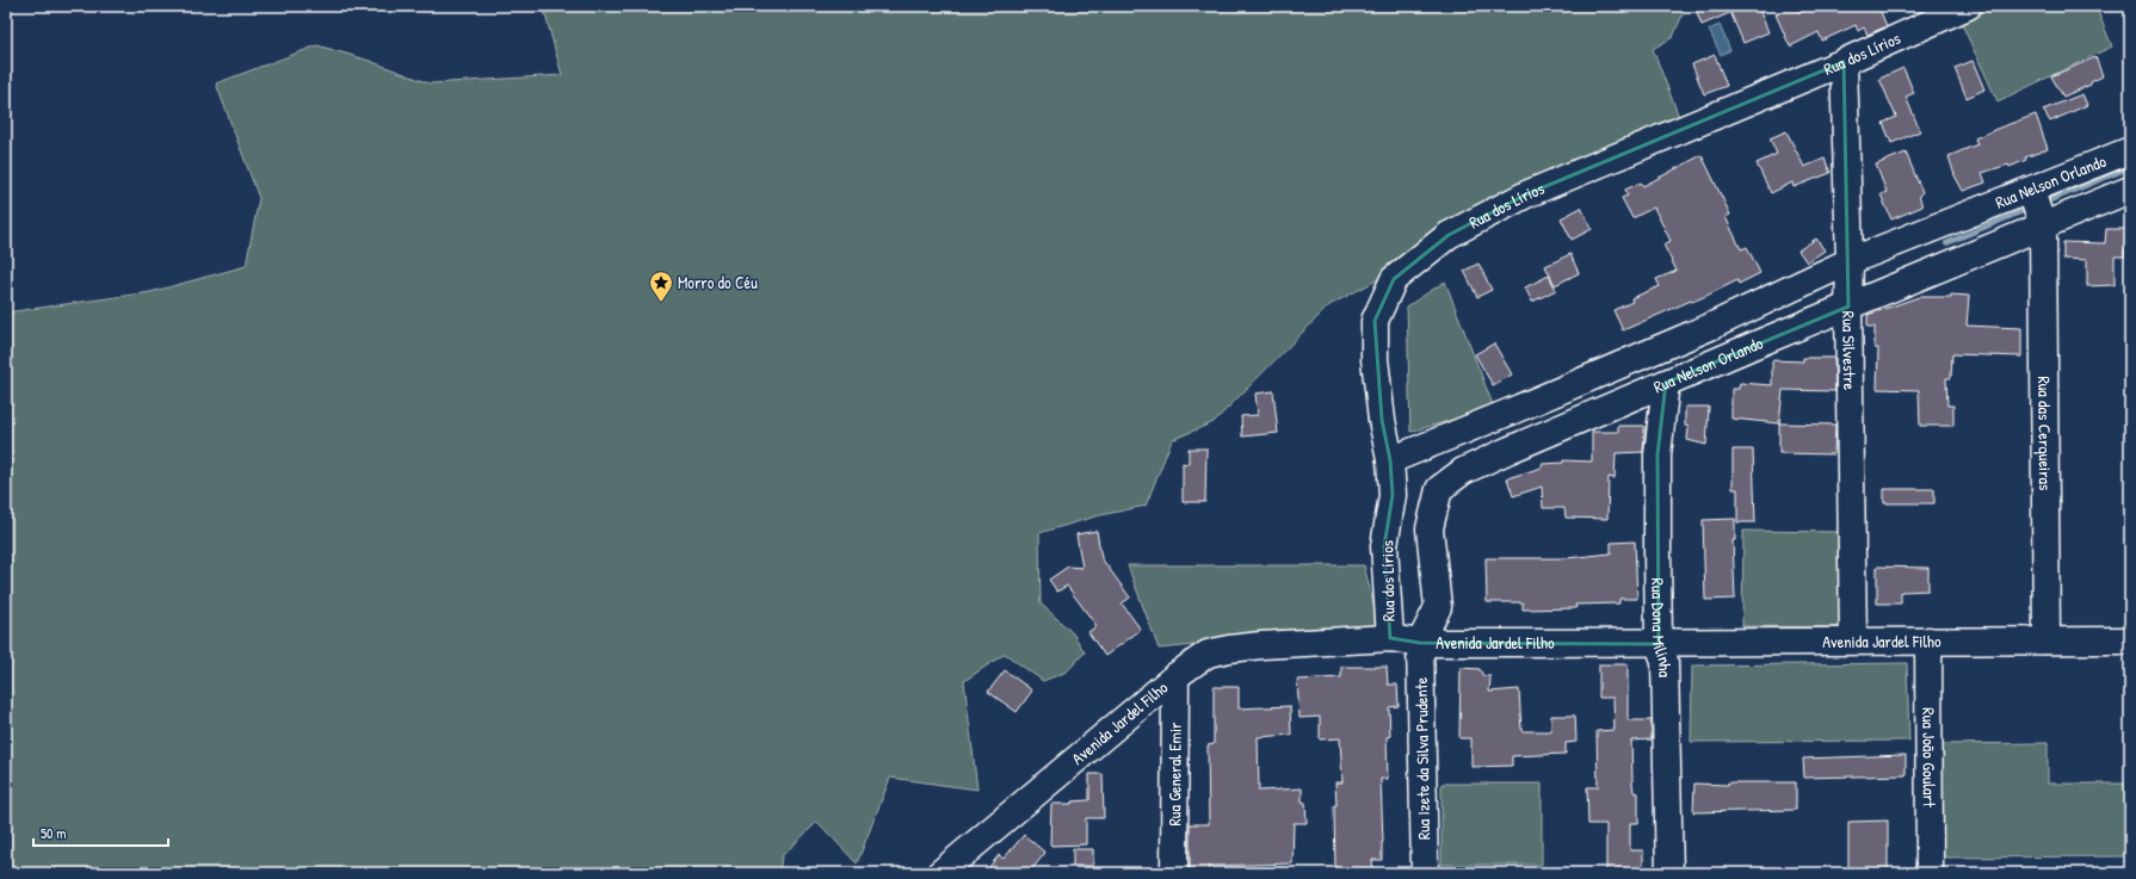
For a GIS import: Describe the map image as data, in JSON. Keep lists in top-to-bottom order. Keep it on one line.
{"streets":{"street":["Rua dos Lírios","Rua Nelson Orlando","Rua Silvestre","Rua das Cerqueiras","Rua Dona Milinha","Avenida Jardel Filho","Rua João Goulart","Rua Izete da Silva Prudente","Rua General Emir"]},"crossings":[["Rua dos Lírios","Rua Nelson Orlando"],["Rua dos Lírios","Rua Silvestre"],["Rua dos Lírios","Avenida Jardel Filho"],["Rua Nelson Orlando","Rua Silvestre"],["Rua Nelson Orlando","Rua das Cerqueiras"],["Rua Nelson Orlando","Rua Dona Milinha"],["Rua Nelson Orlando","Avenida Jardel Filho"],["Rua Nelson Orlando","Rua Izete da Silva Prudente"],["Rua Silvestre","Avenida Jardel Filho"],["Rua das Cerqueiras","Avenida Jardel Filho"],["Rua Dona Milinha","Avenida Jardel Filho"],["Avenida Jardel Filho","Rua João Goulart"],["Avenida Jardel Filho","Rua Izete da Silva Prudente"],["Avenida Jardel Filho","Rua General Emir"]],"places":{"place":["Morro do Céu"]},"scale_bar":"50 m"}
